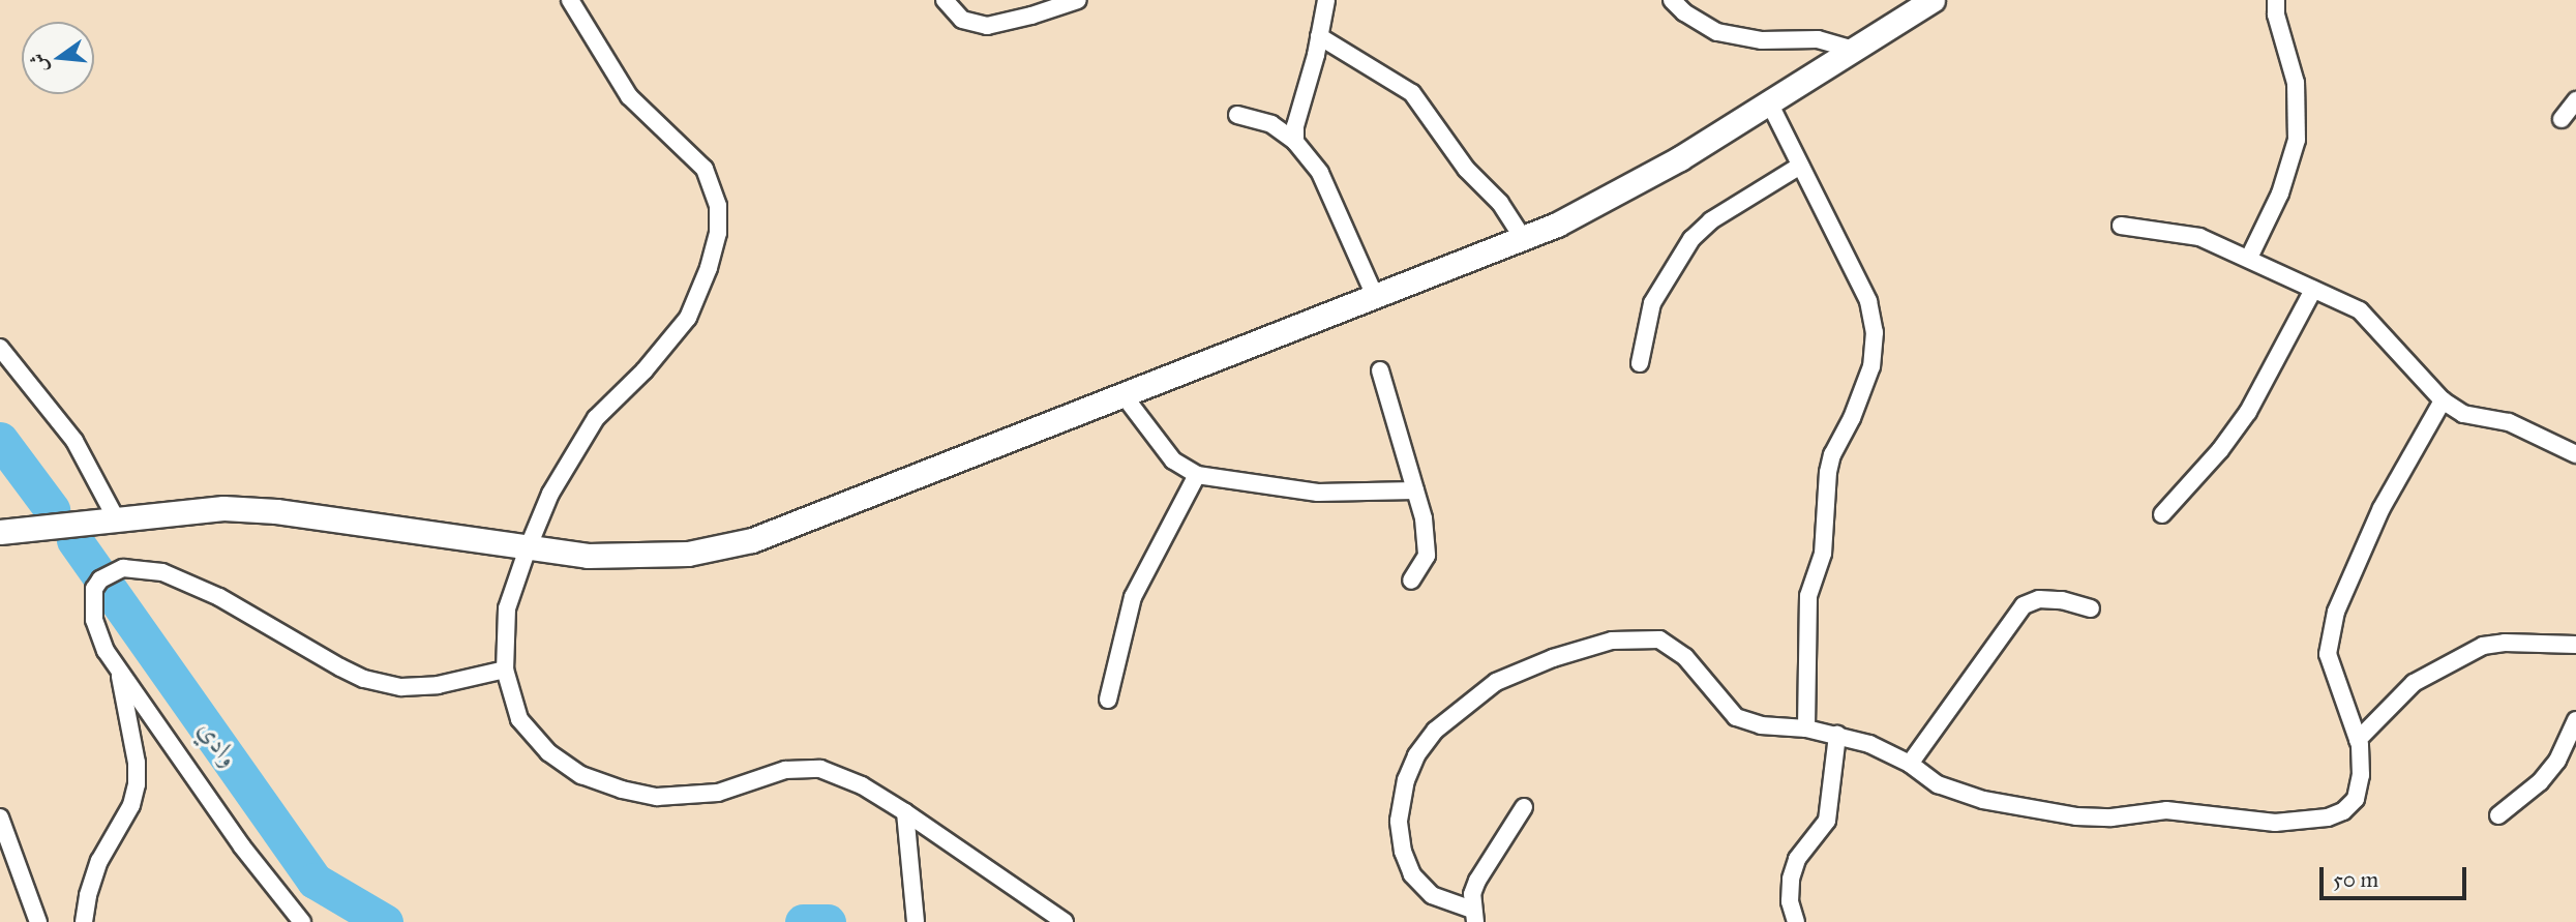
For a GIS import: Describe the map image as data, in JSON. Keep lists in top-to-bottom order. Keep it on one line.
{"water":["وادي"],"scale_bar":"50 m","north":"left"}
